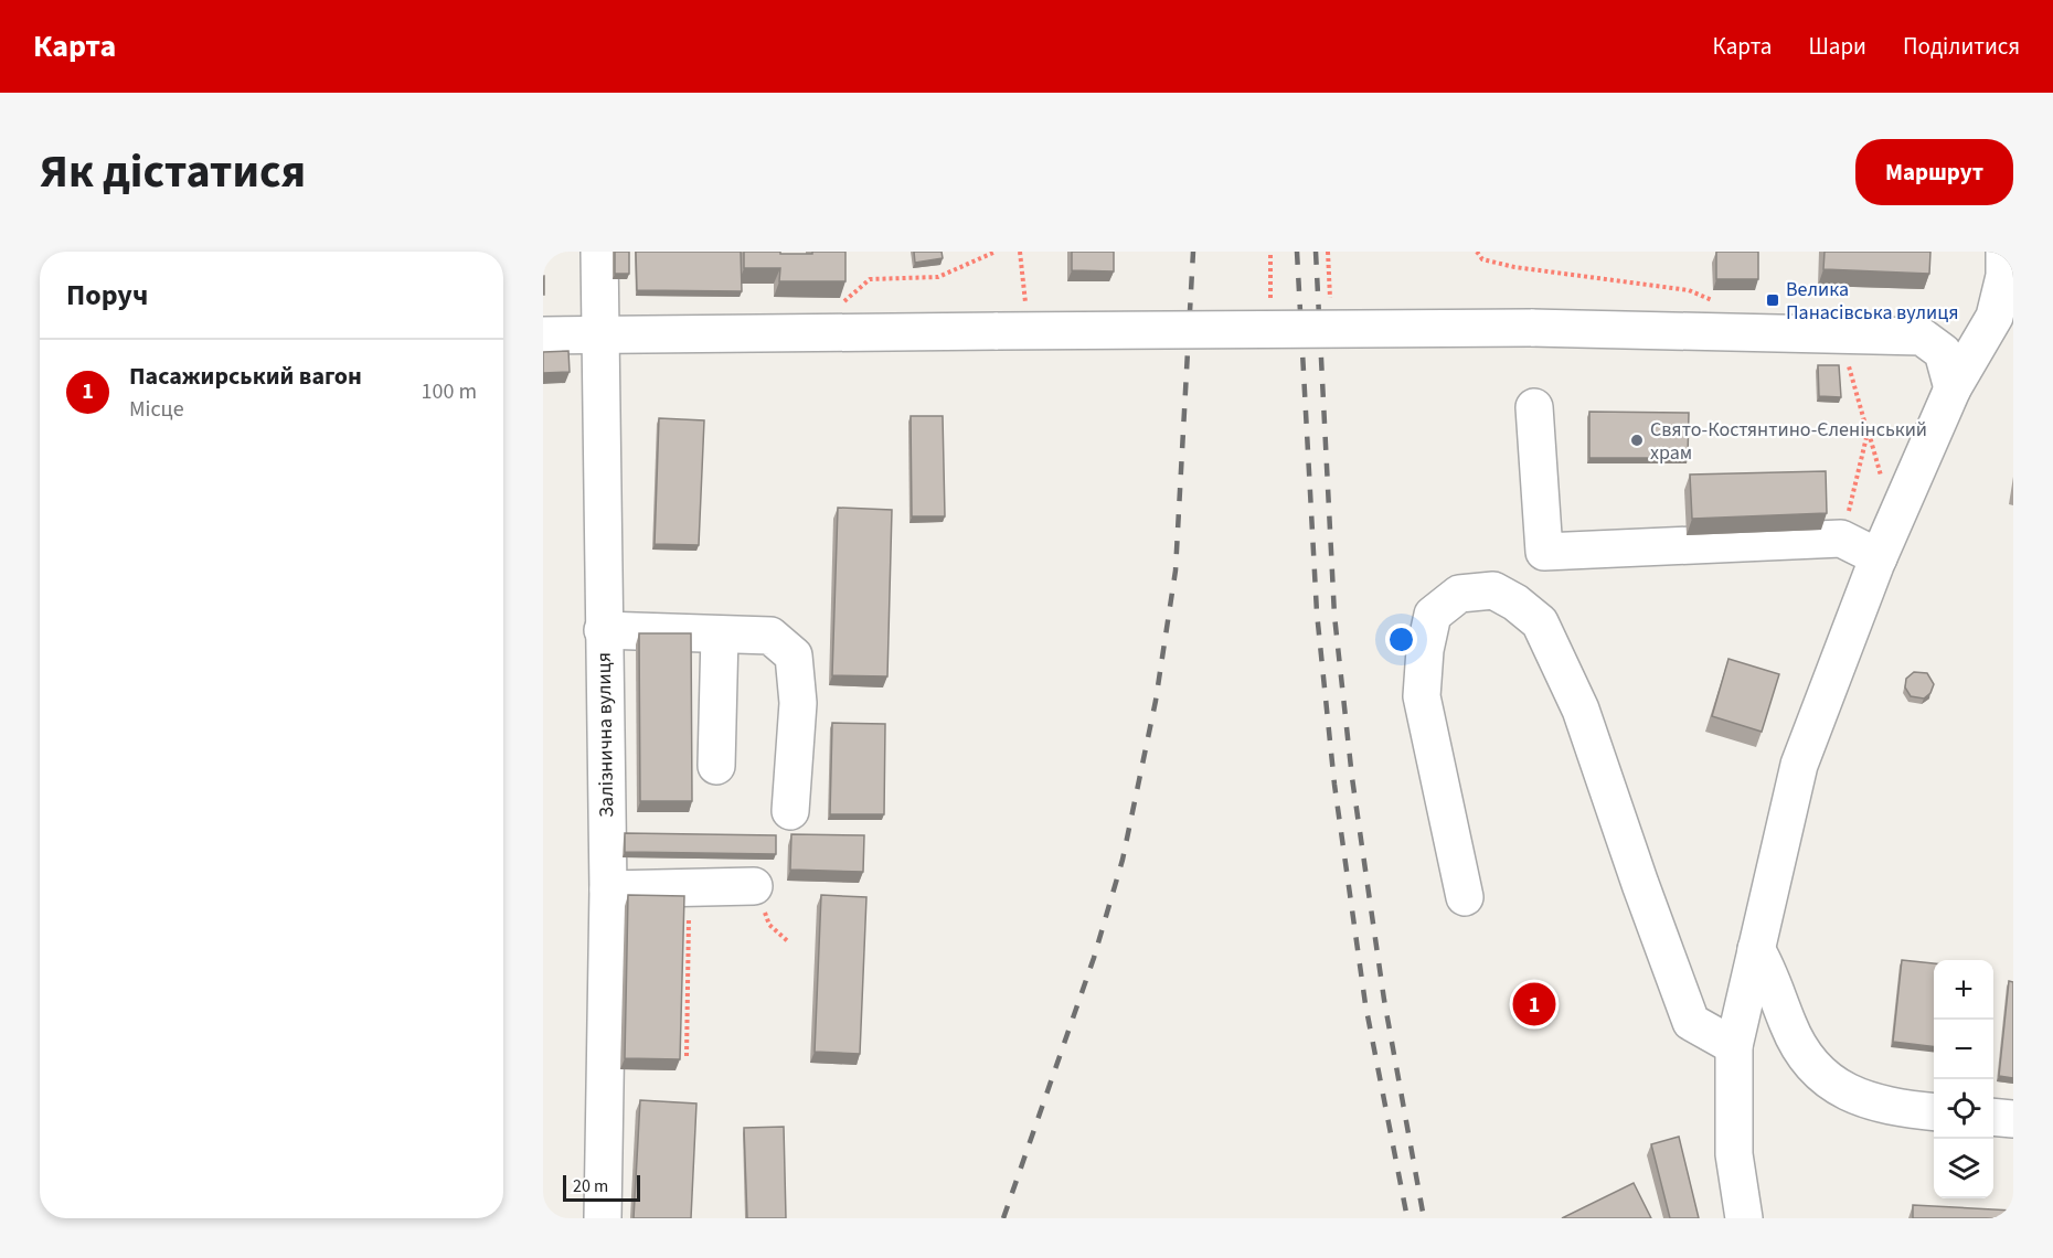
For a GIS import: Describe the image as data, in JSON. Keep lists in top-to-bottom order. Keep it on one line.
{"streets":{"street":["Залізнична вулиця"]},"places":{"transit":["Велика Панасівська вулиця"],"other":["Свято-Костянтино-Єленінський храм"]},"scale_bar":"20 m","page":{"header":"Карта","nav":["Карта","Шари","Поділитися"],"title":"Як дістатися","buttons":"Маршрут","heading":"Поруч","list":[{"mark":"1","name":"Пасажирський вагон","note":"Місце","value":"100 m"}],"map_buttons":["+","−"],"pins":"1","scale":"20 m"}}
